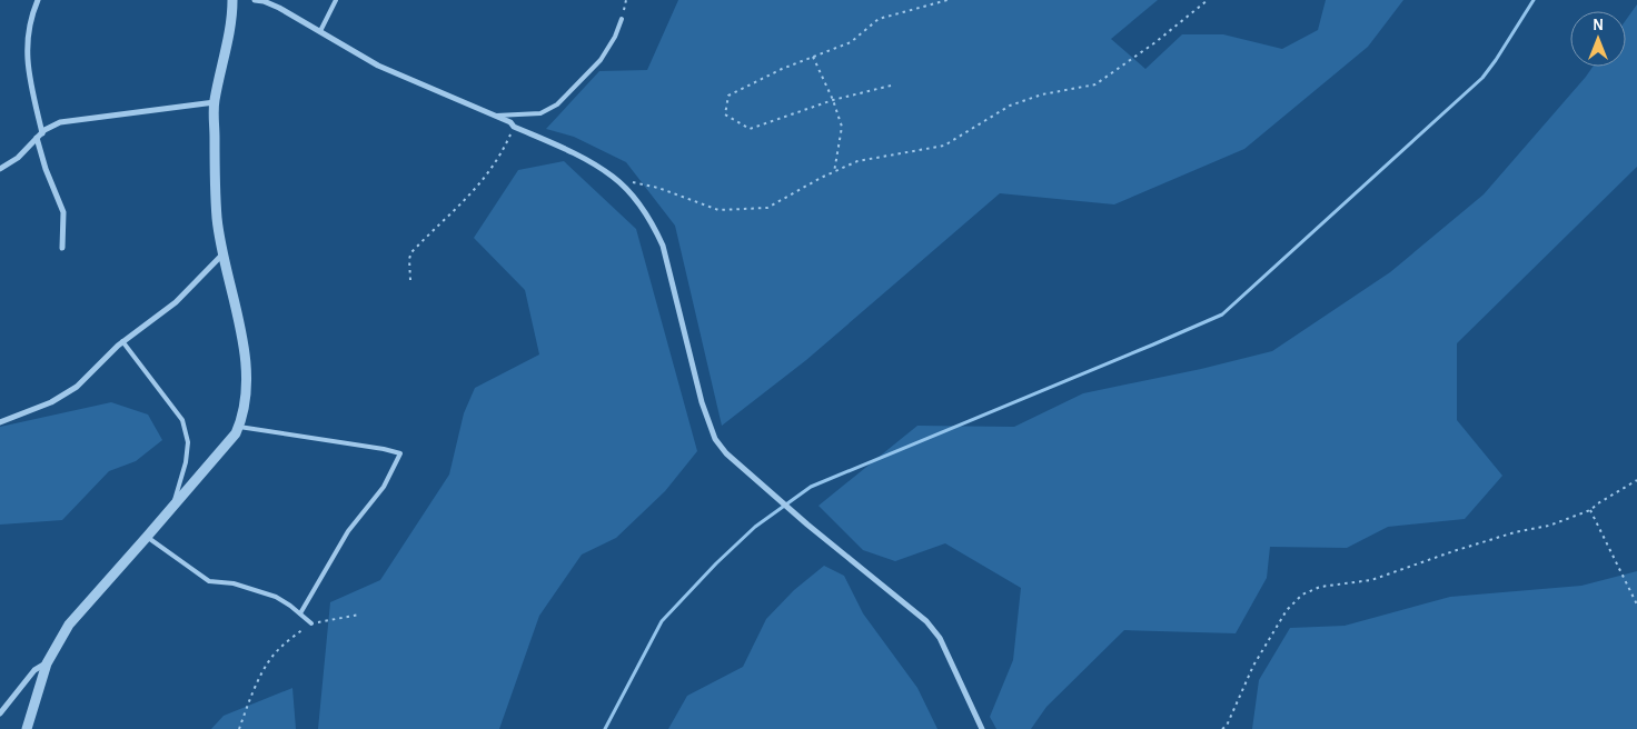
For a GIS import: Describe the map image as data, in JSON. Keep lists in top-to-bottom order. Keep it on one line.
{"north":"top"}
